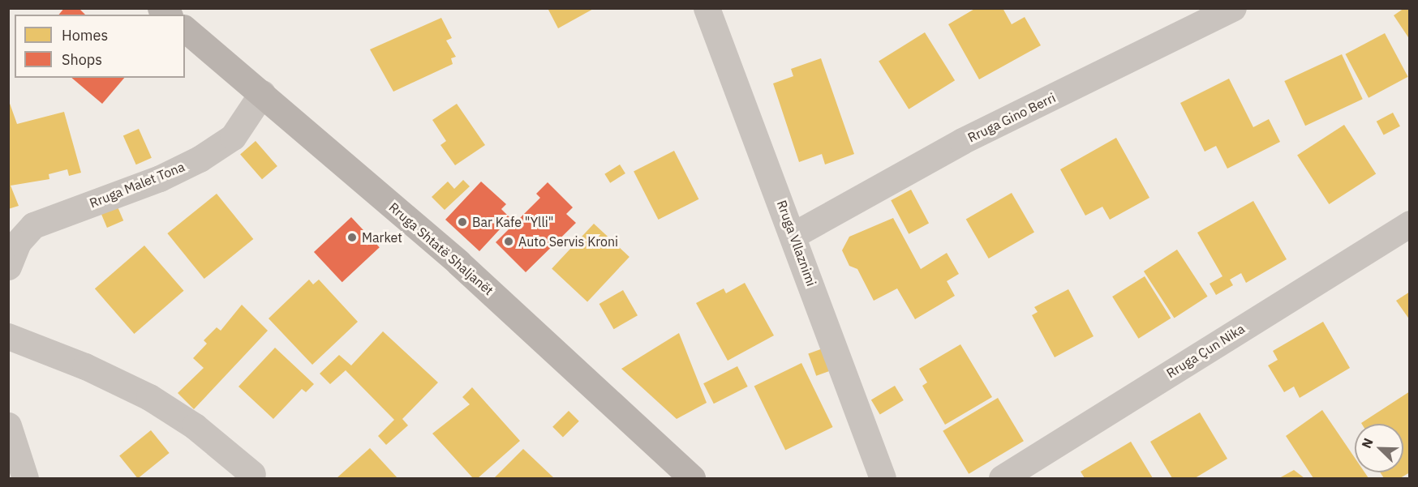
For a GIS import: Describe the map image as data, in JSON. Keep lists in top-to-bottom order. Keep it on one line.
{"streets":{"main road":["Rruga Shtatë Shaljanët"],"street":["Rruga Gino Berri","Rruga Malet Tona","Rruga Vllaznimi","Rruga Çun Nika"]},"crossings":[["Rruga Gino Berri","Rruga Vllaznimi"],["Rruga Malet Tona","Rruga Shtatë Shaljanët"]],"places":["Bar Kafe \"Ylli\"","Market","Auto Servis Kroni"],"legend":["Homes","Shops"],"north":"top left"}
